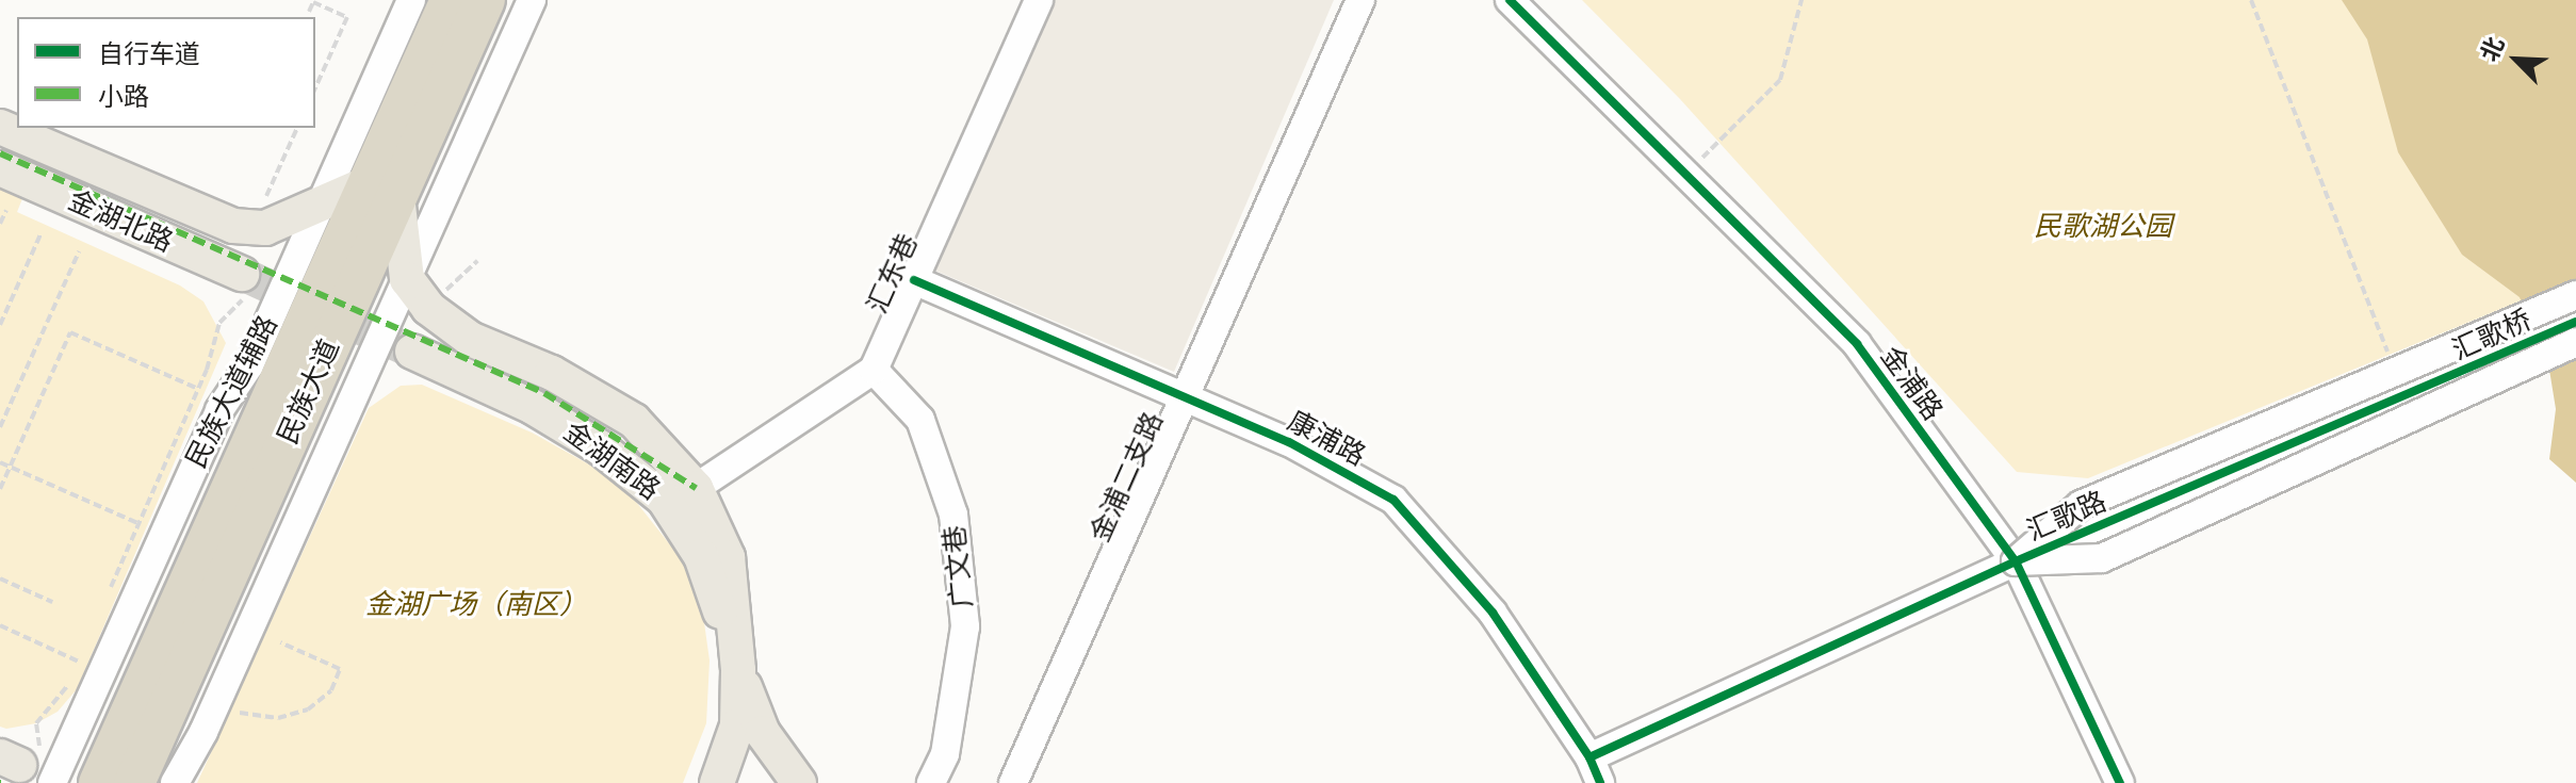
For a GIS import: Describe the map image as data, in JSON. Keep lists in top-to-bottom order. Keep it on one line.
{"streets":{"highway":["民族大道"],"main road":["金湖北路","金湖南路"],"street":["汇东巷","汇歌桥","金浦路","民族大道辅路","康浦路","金浦二支路","汇歌路","广文巷"]},"crossings":[["汇东巷","康浦路"],["汇东巷","广文巷"],["汇歌桥","汇歌路"],["金浦路","汇歌路"],["康浦路","金浦二支路"],["康浦路","汇歌路"]],"parks":["民歌湖公园","金湖广场（南区）"],"legend":["自行车道","小路"],"north":"top left"}
